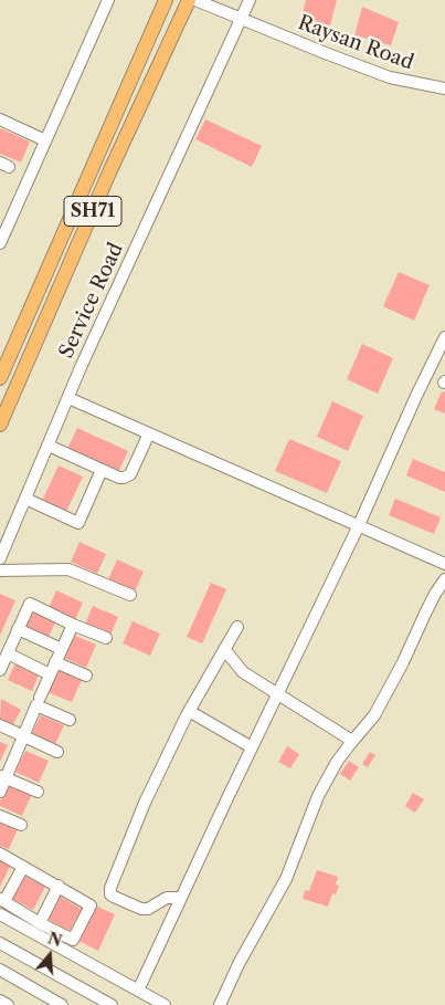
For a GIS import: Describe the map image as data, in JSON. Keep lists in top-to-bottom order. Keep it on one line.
{"streets":{"main road":["SH71"],"street":["Raysan Road","Service Road"]},"crossings":[["Raysan Road","Service Road"]],"north":"top"}
